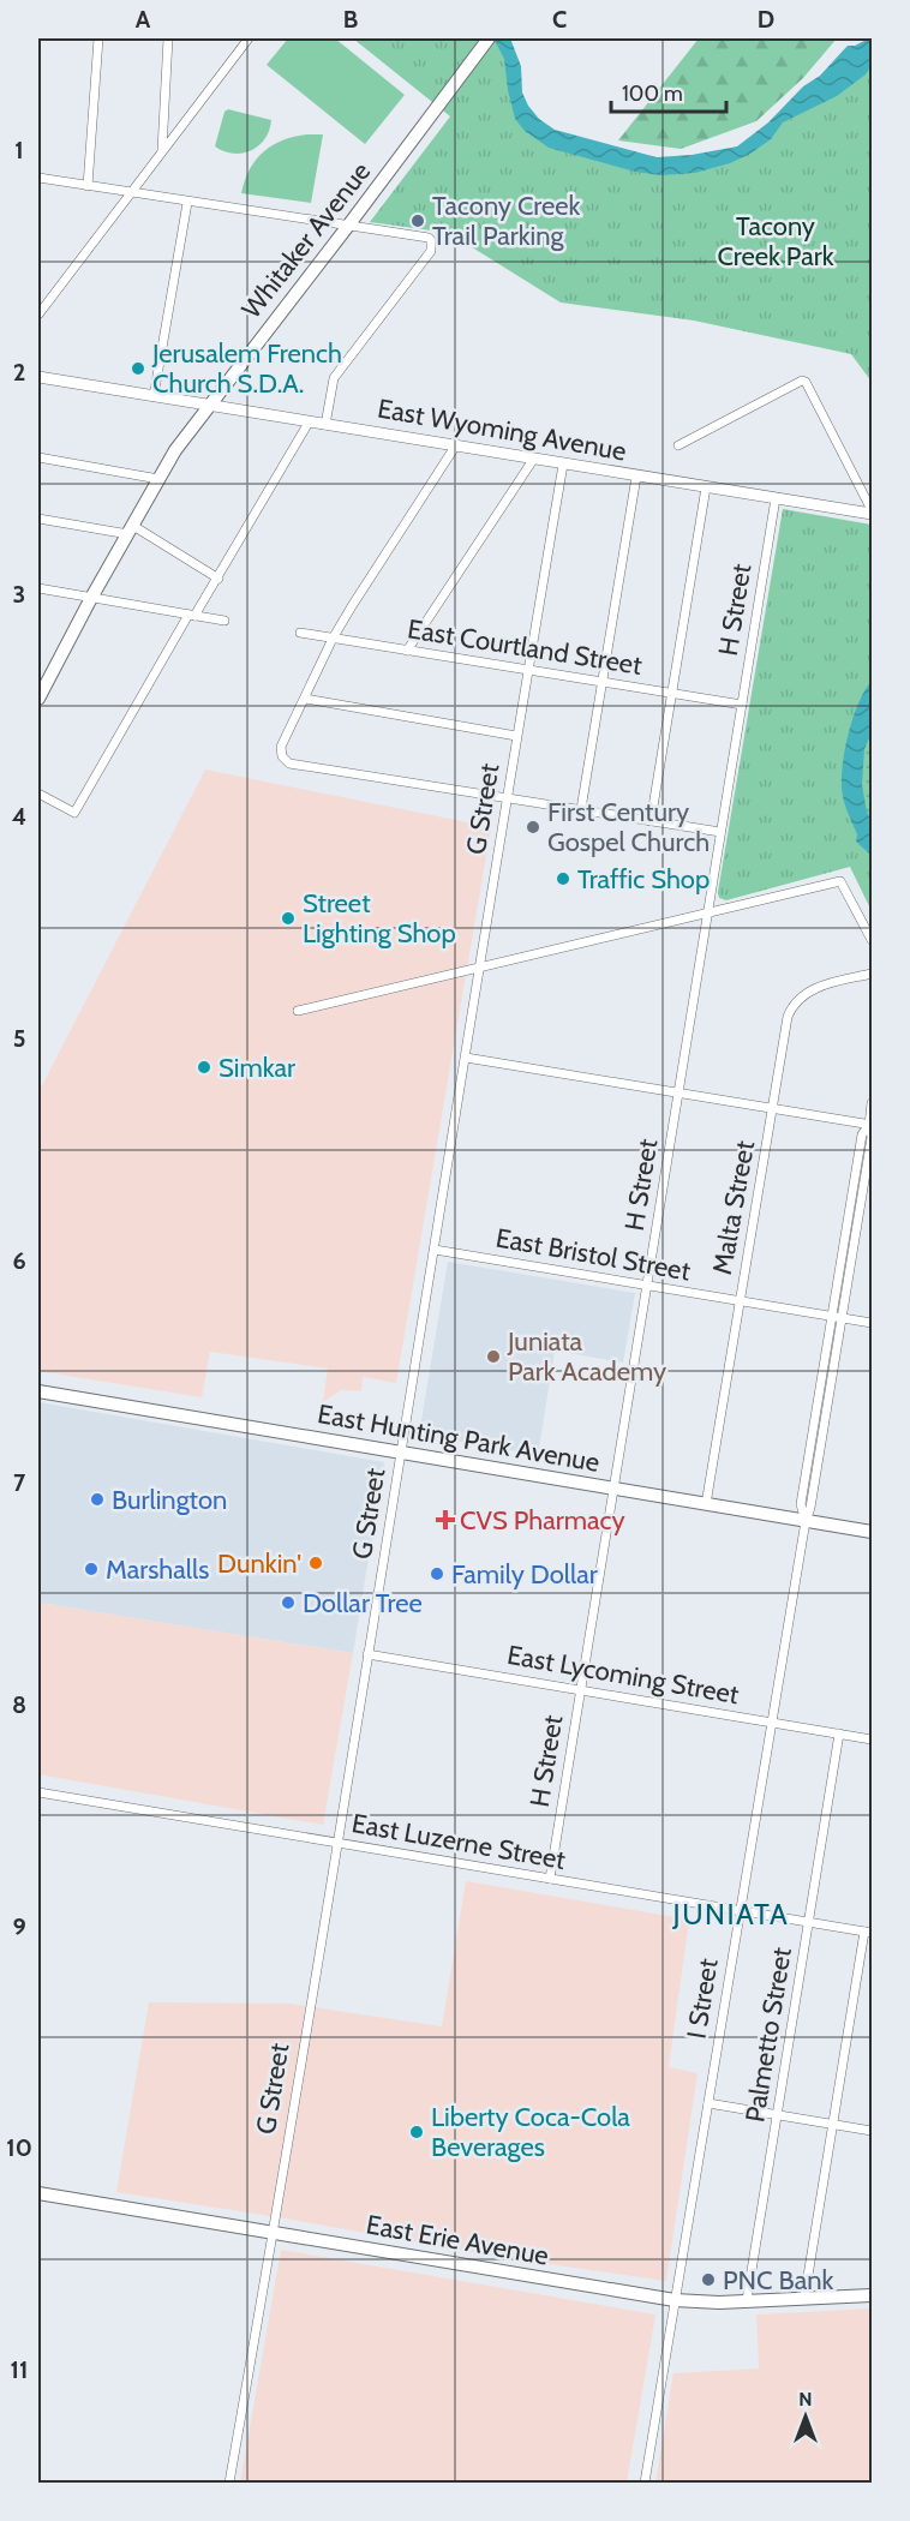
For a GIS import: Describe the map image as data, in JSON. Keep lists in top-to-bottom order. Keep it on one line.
{"streets":{"main road":["Whitaker Avenue","East Hunting Park Avenue","East Erie Avenue"],"street":["East Wyoming Avenue","H Street","East Courtland Street","G Street","Malta Street","East Bristol Street","East Lycoming Street","East Luzerne Street","I Street","Palmetto Street"]},"crossings":[["Whitaker Avenue","East Wyoming Avenue"],["East Wyoming Avenue","H Street"],["East Wyoming Avenue","G Street"],["H Street","East Courtland Street"],["H Street","East Bristol Street"],["H Street","East Hunting Park Avenue"],["H Street","East Lycoming Street"],["H Street","East Luzerne Street"],["East Courtland Street","G Street"],["G Street","East Bristol Street"],["G Street","East Hunting Park Avenue"],["G Street","East Lycoming Street"],["G Street","East Luzerne Street"],["G Street","East Erie Avenue"],["Malta Street","East Bristol Street"],["Malta Street","East Hunting Park Avenue"],["East Bristol Street","I Street"],["East Hunting Park Avenue","I Street"],["East Lycoming Street","I Street"],["East Lycoming Street","Palmetto Street"],["East Luzerne Street","I Street"],["East Luzerne Street","Palmetto Street"],["I Street","East Erie Avenue"],["Palmetto Street","East Erie Avenue"]],"districts":["JUNIATA"],"parks":["Tacony Creek Park"],"places":{"other":["Tacony Creek Trail Parking","Jerusalem French Church S.D.A.","First Century Gospel Church","Traffic Shop","Street Lighting Shop","Simkar","Juniata Park Academy","Burlington","Dunkin'","Marshalls","Family Dollar","Dollar Tree","Liberty Coca-Cola Beverages","PNC Bank"],"health":["CVS Pharmacy"]},"scale_bar":"100 m","north":"top","grid":{"columns":["A","B","C","D"],"rows":["1","2","3","4","5","6","7","8","9","10","11"]}}
